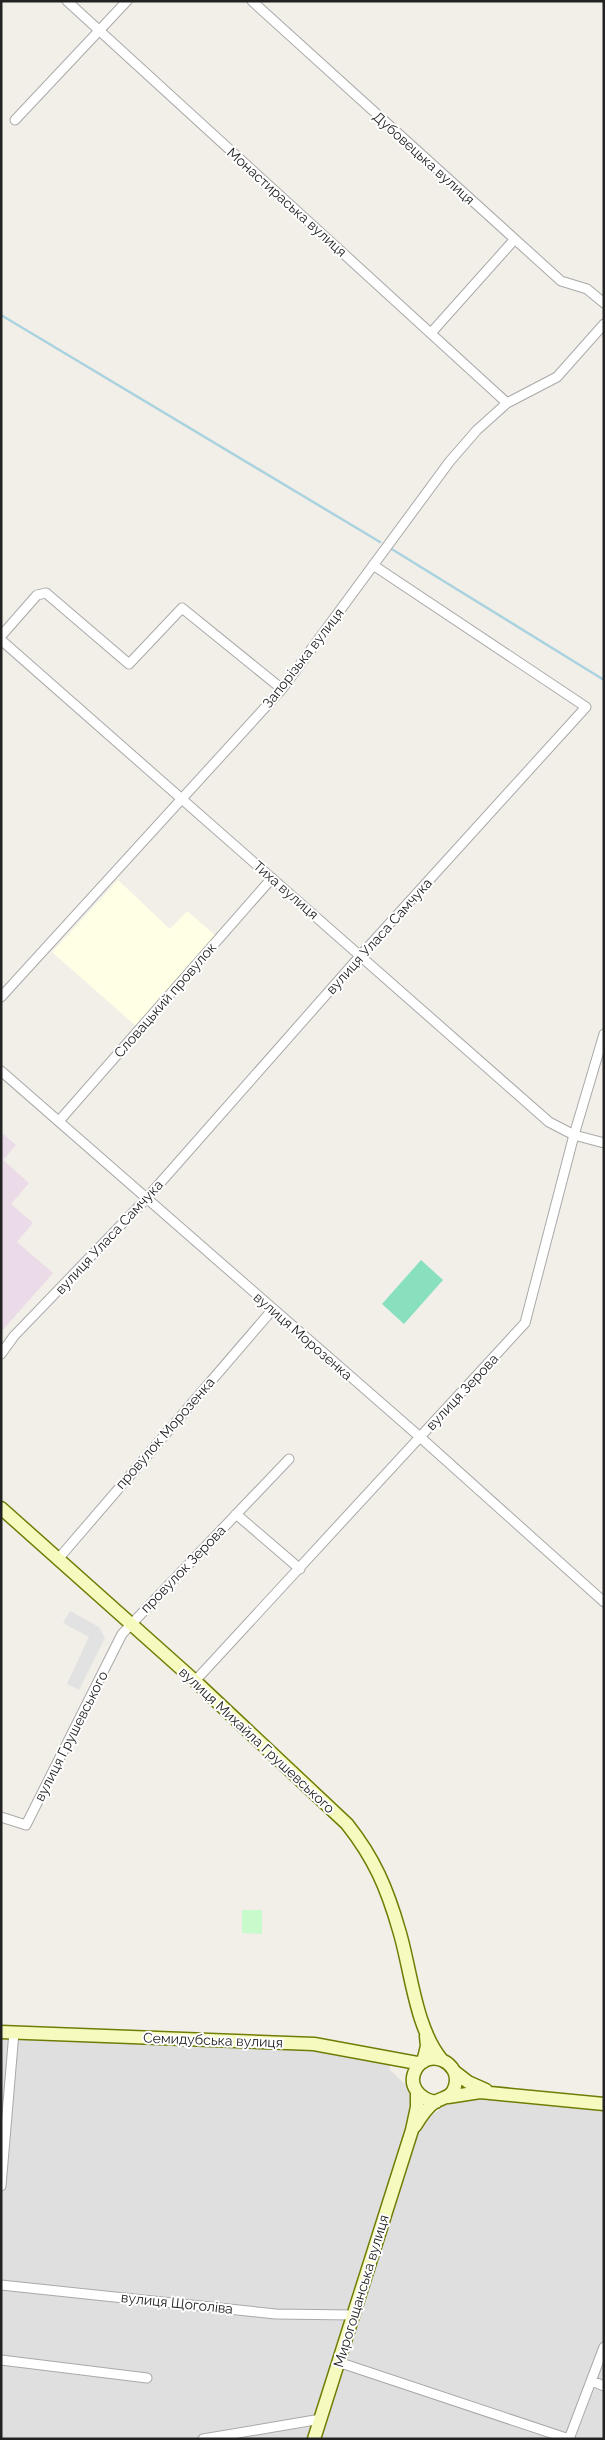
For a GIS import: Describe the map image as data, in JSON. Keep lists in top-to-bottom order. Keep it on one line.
{"streets":{"main road":["вулиця Михайла Грушевського","Семидубська вулиця","Мирогощанська вулиця"],"street":["Дубовецька вулиця","Монастираська вулиця","Запорізька вулиця","Тиха вулиця","вулиця Уласа Самчука","Словацький провулок","вулиця Морозенка","вулиця Зерова","провулок Морозенка","провулок Зерова","вулиця Грушевського","вулиця Щоголіва"]},"crossings":[["Монастираська вулиця","Запорізька вулиця"],["Запорізька вулиця","Тиха вулиця"],["Запорізька вулиця","вулиця Уласа Самчука"],["Тиха вулиця","вулиця Уласа Самчука"],["Тиха вулиця","Словацький провулок"],["Тиха вулиця","вулиця Зерова"],["вулиця Уласа Самчука","вулиця Морозенка"],["Словацький провулок","вулиця Морозенка"],["вулиця Морозенка","вулиця Зерова"],["вулиця Морозенка","провулок Морозенка"],["вулиця Зерова","провулок Зерова"],["вулиця Зерова","вулиця Михайла Грушевського"],["провулок Морозенка","вулиця Михайла Грушевського"],["провулок Зерова","вулиця Грушевського"],["провулок Зерова","вулиця Михайла Грушевського"],["вулиця Грушевського","вулиця Михайла Грушевського"],["вулиця Михайла Грушевського","Семидубська вулиця"],["Мирогощанська вулиця","вулиця Щоголіва"]]}
